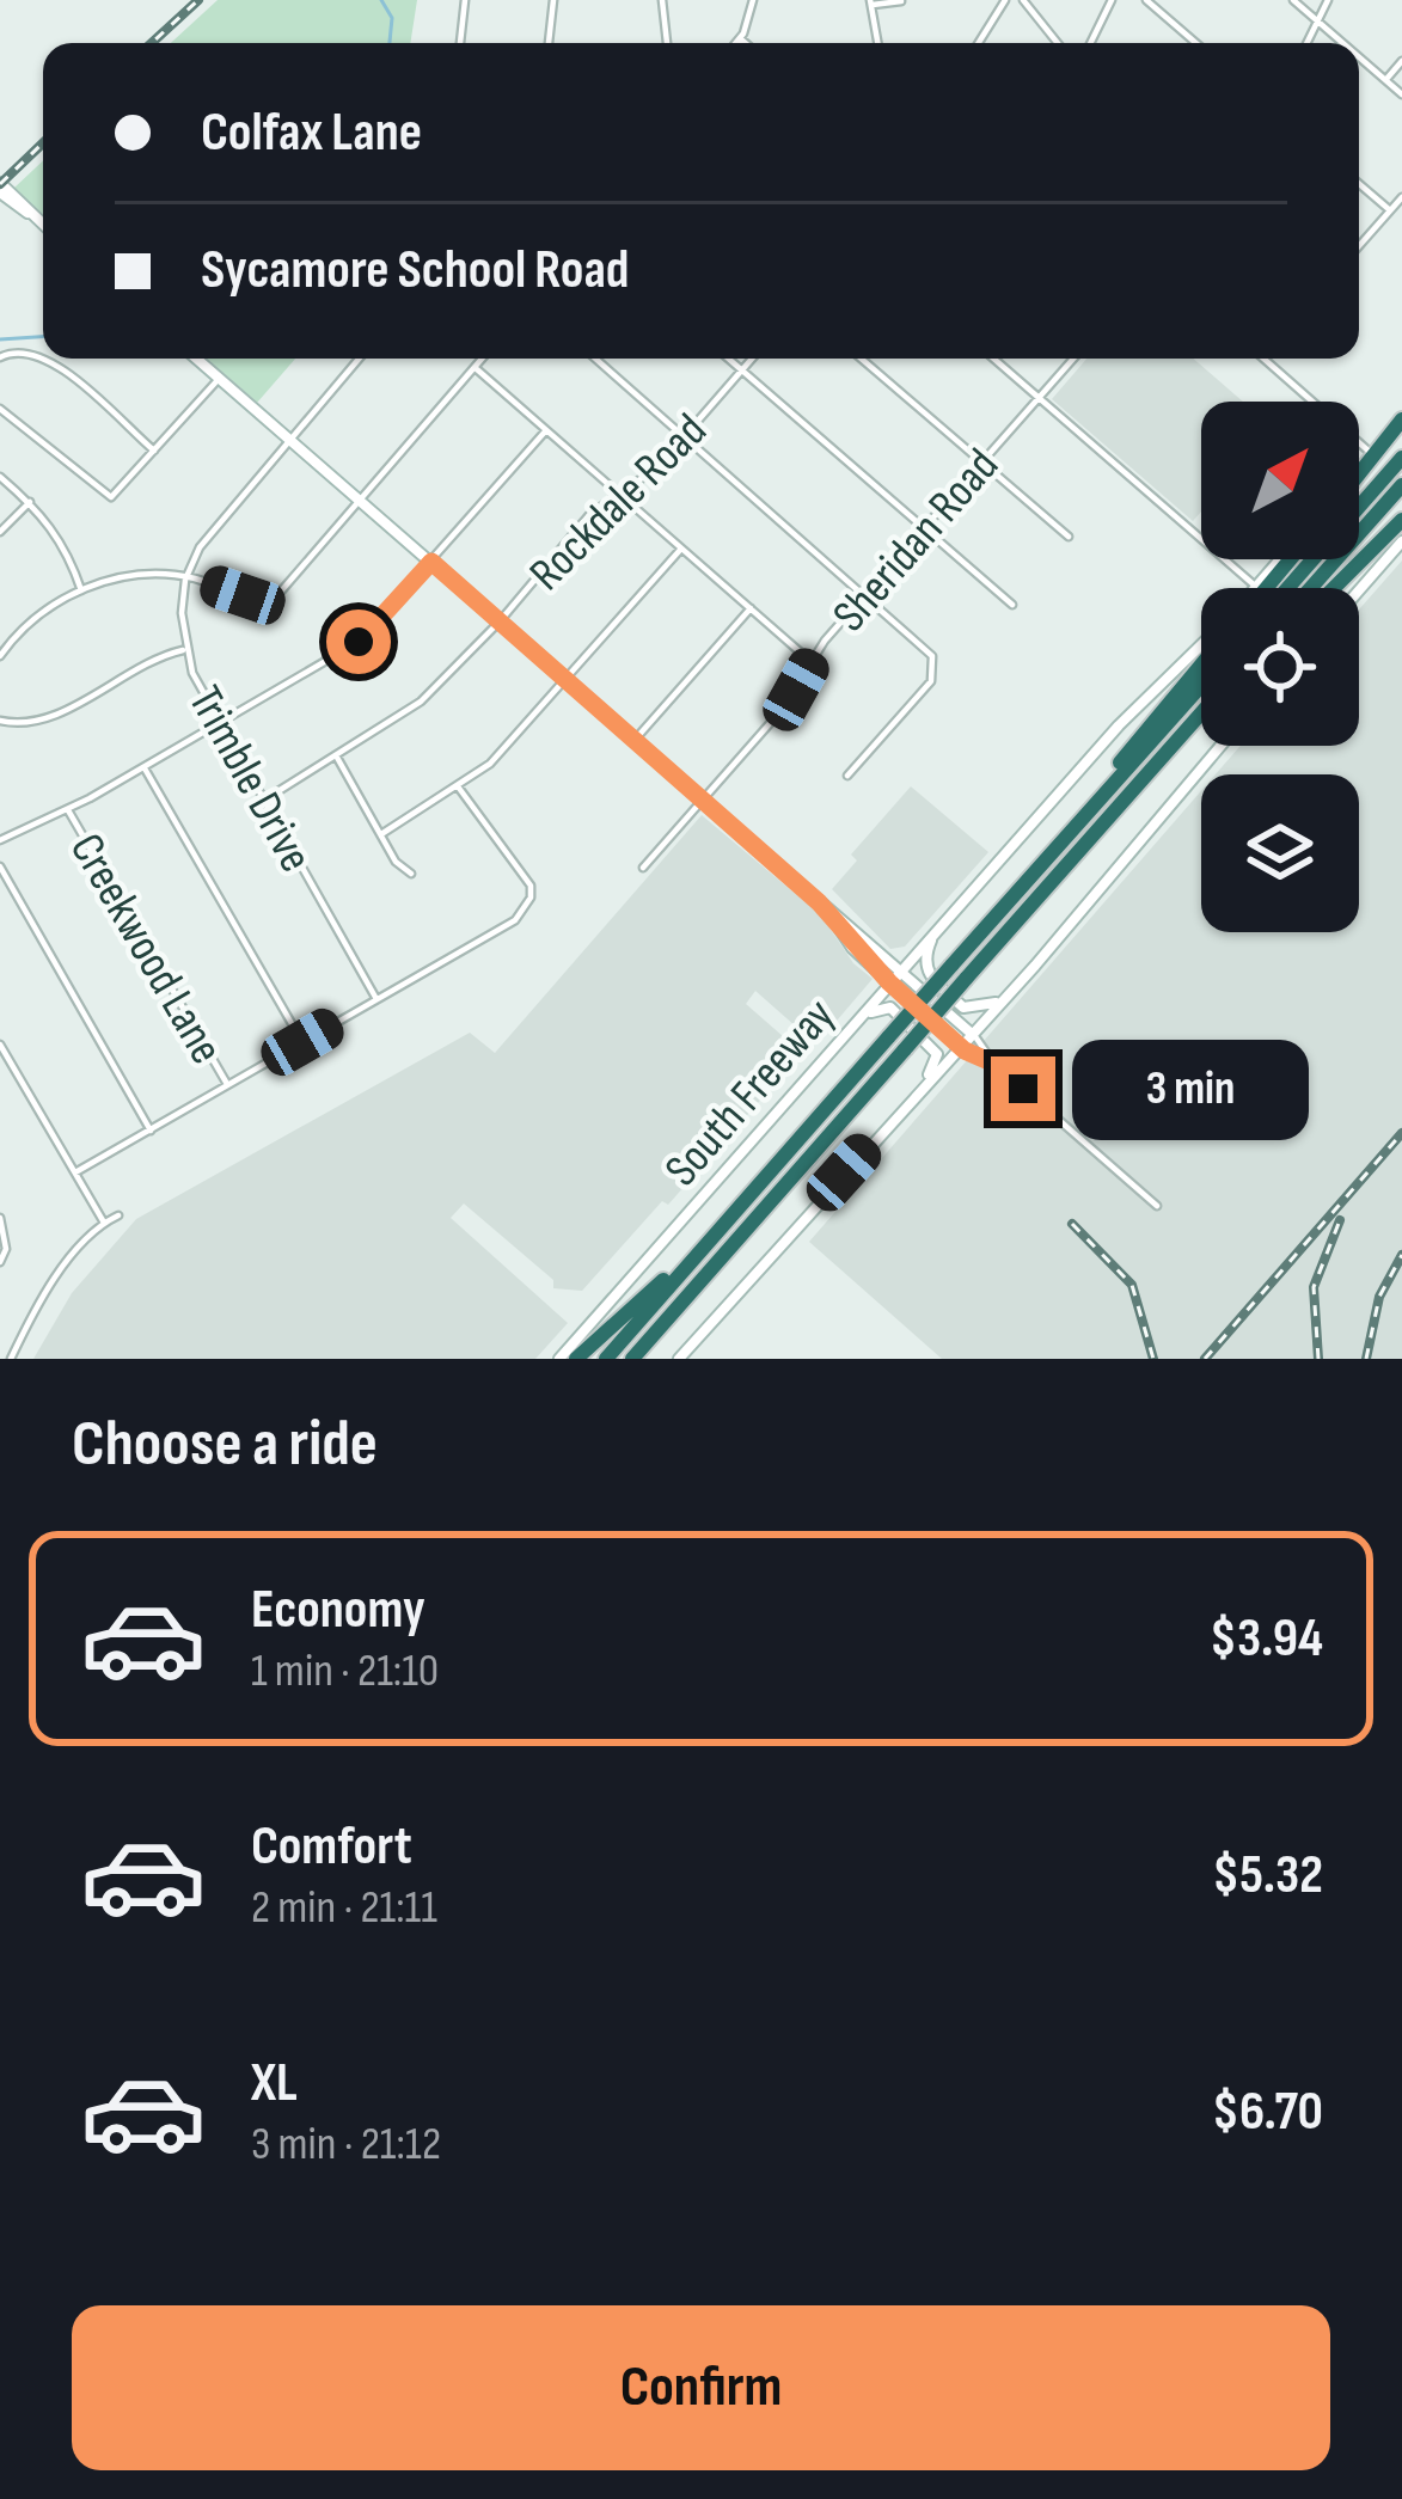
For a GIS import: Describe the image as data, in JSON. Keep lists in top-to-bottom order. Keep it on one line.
{"streets":{"highway":["South Freeway"],"street":["Rockdale Road","Sheridan Road","Trimble Drive","Creekwood Lane"]},"crossings":[["Rockdale Road","Trimble Drive"]],"north":"top right","page":{"banner":["Colfax Lane","Sycamore School Road"],"bubble":"3 min","heading":"Choose a ride","list":[{"name":"Economy","note":"1 min · 21:10","value":"$3.94"},{"name":"Comfort","note":"2 min · 21:11","value":"$5.32"},{"name":"XL","note":"3 min · 21:12","value":"$6.70"}],"buttons":"Confirm"}}
